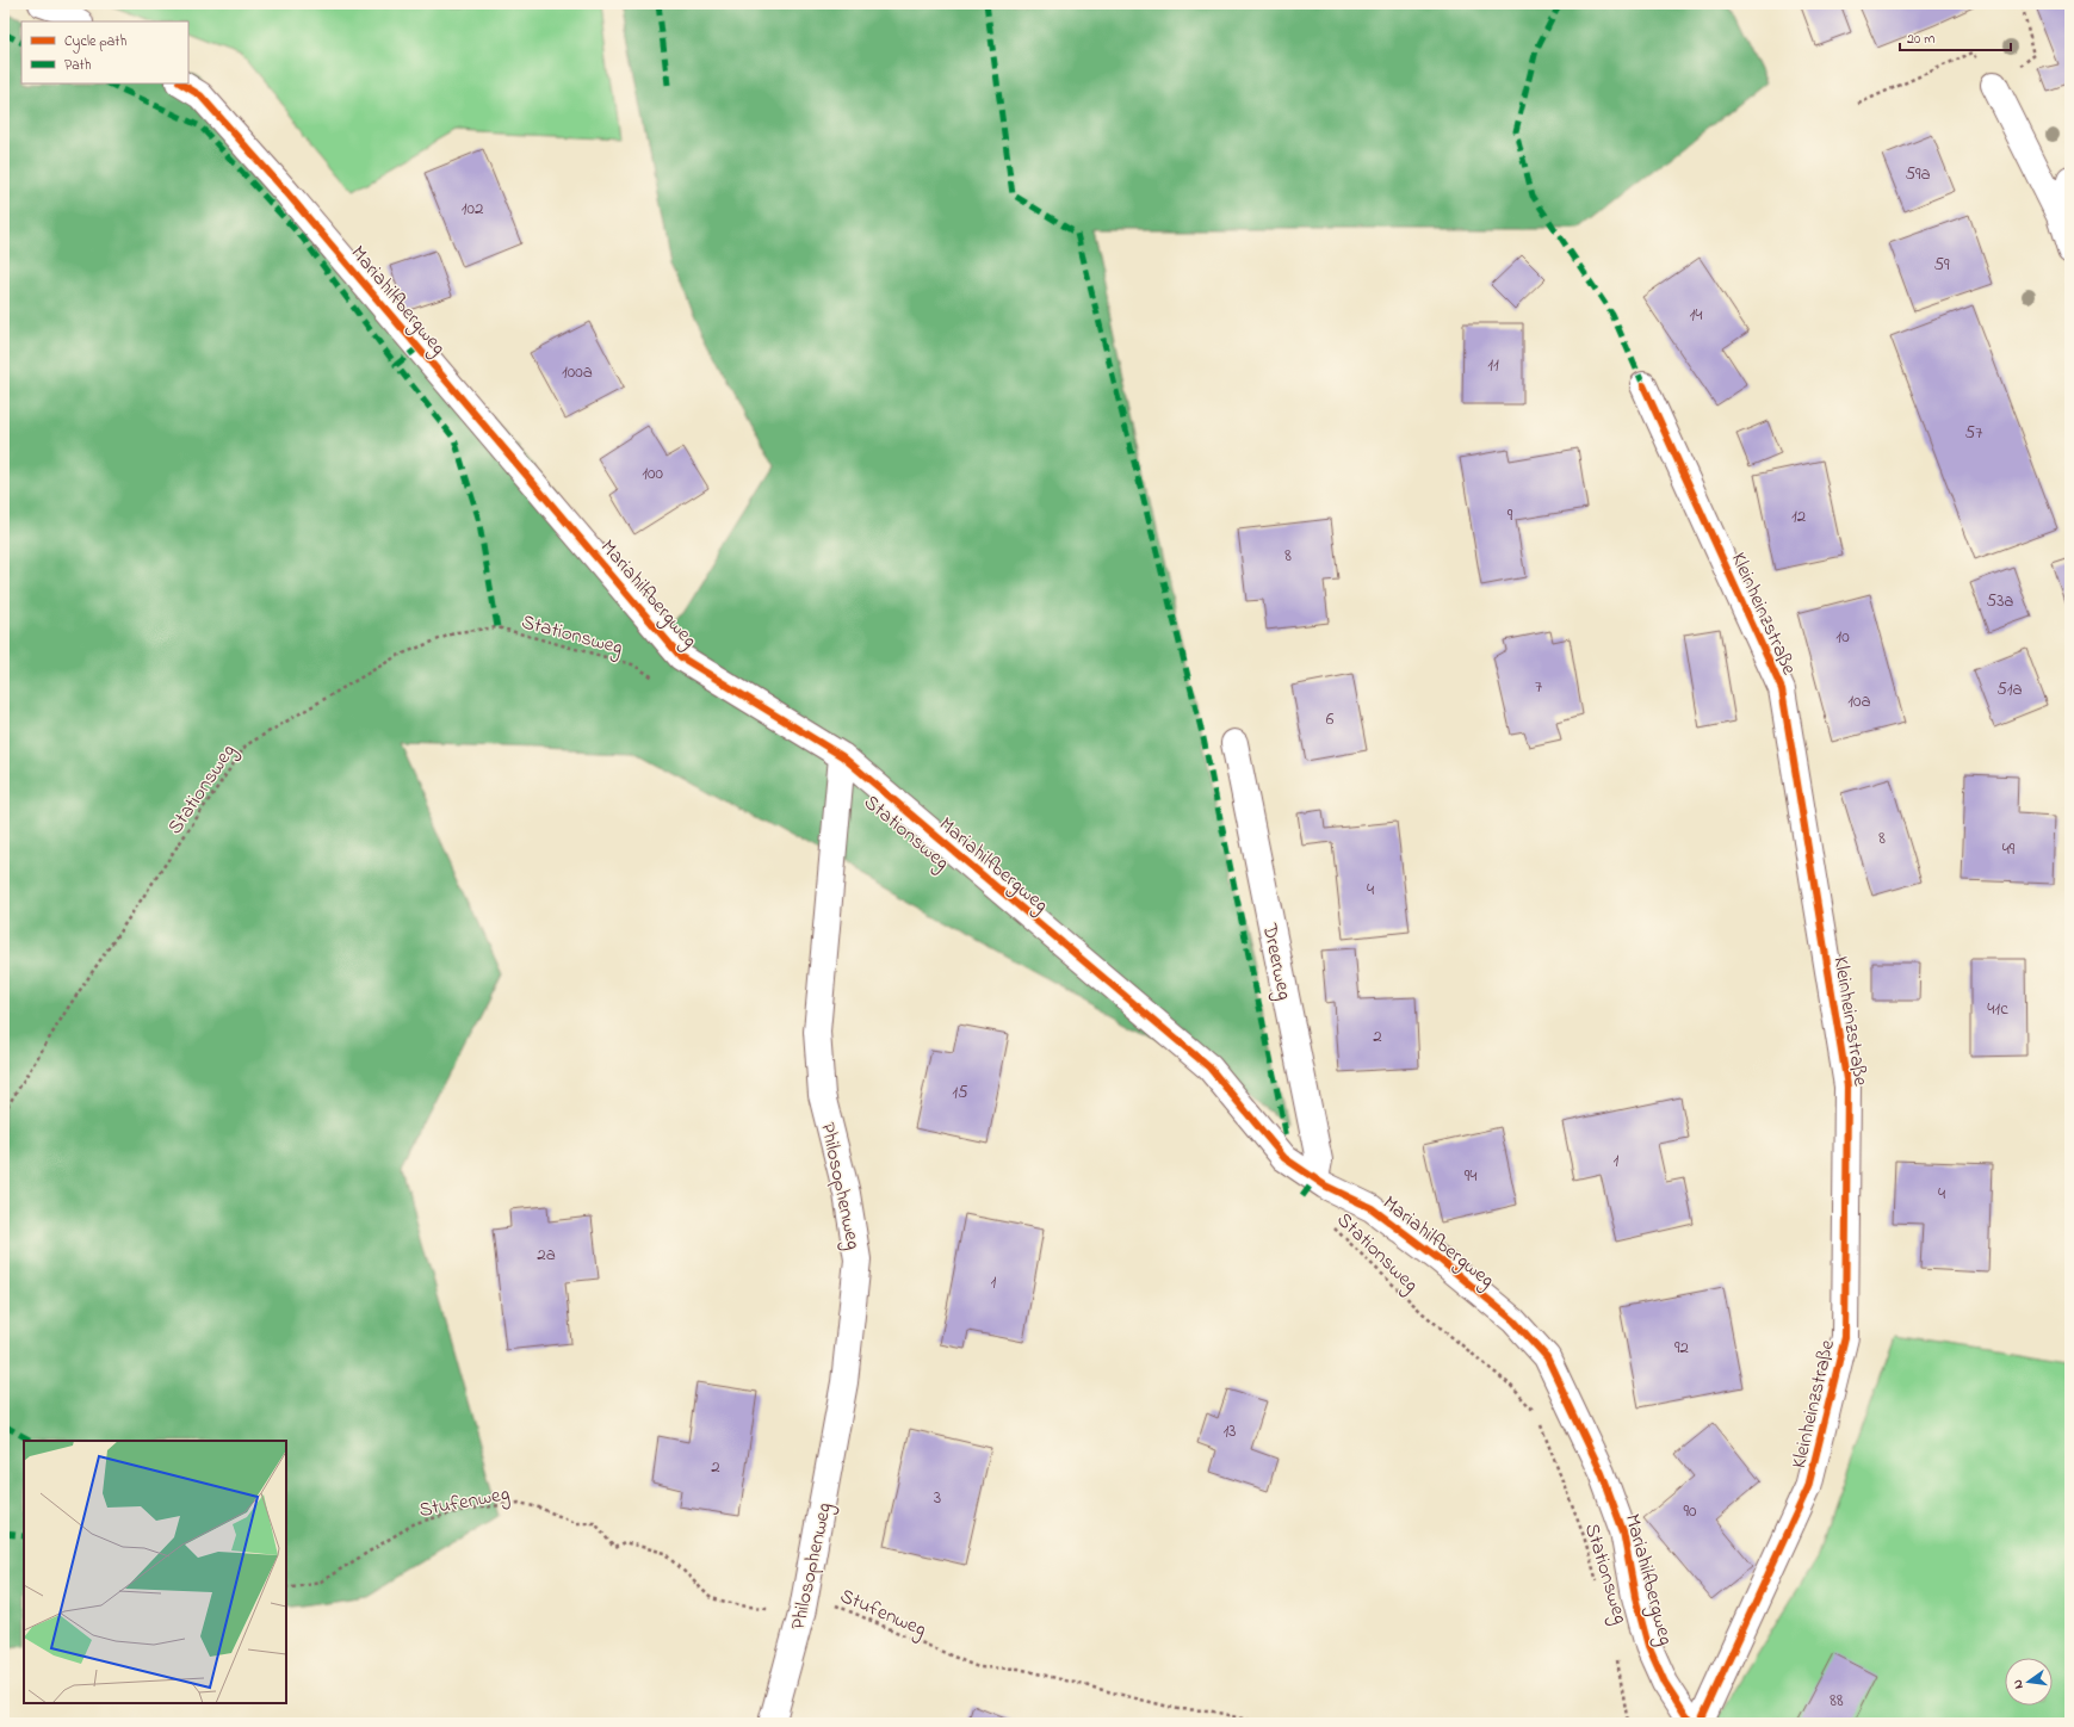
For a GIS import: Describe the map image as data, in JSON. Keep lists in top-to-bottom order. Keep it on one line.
{"streets":{"street":["Mariahilfbergweg","Kleinheinzstraße","Dreerweg","Philosophenweg"],"path":["Stufenweg"],"cycle path":["Stationsweg"]},"crossings":[["Mariahilfbergweg","Dreerweg"],["Mariahilfbergweg","Philosophenweg"],["Philosophenweg","Stufenweg"]],"house_numbers":["59a","102","59","14","11","100a","57","100","9","12","8","53a","10","7","51a","10a","6","8","49","4","41c","2","15","1","94","4","2a","1","92","13","2","3","90","88"],"legend":["Cycle path","Path"],"scale_bar":"20 m","north":"left"}
